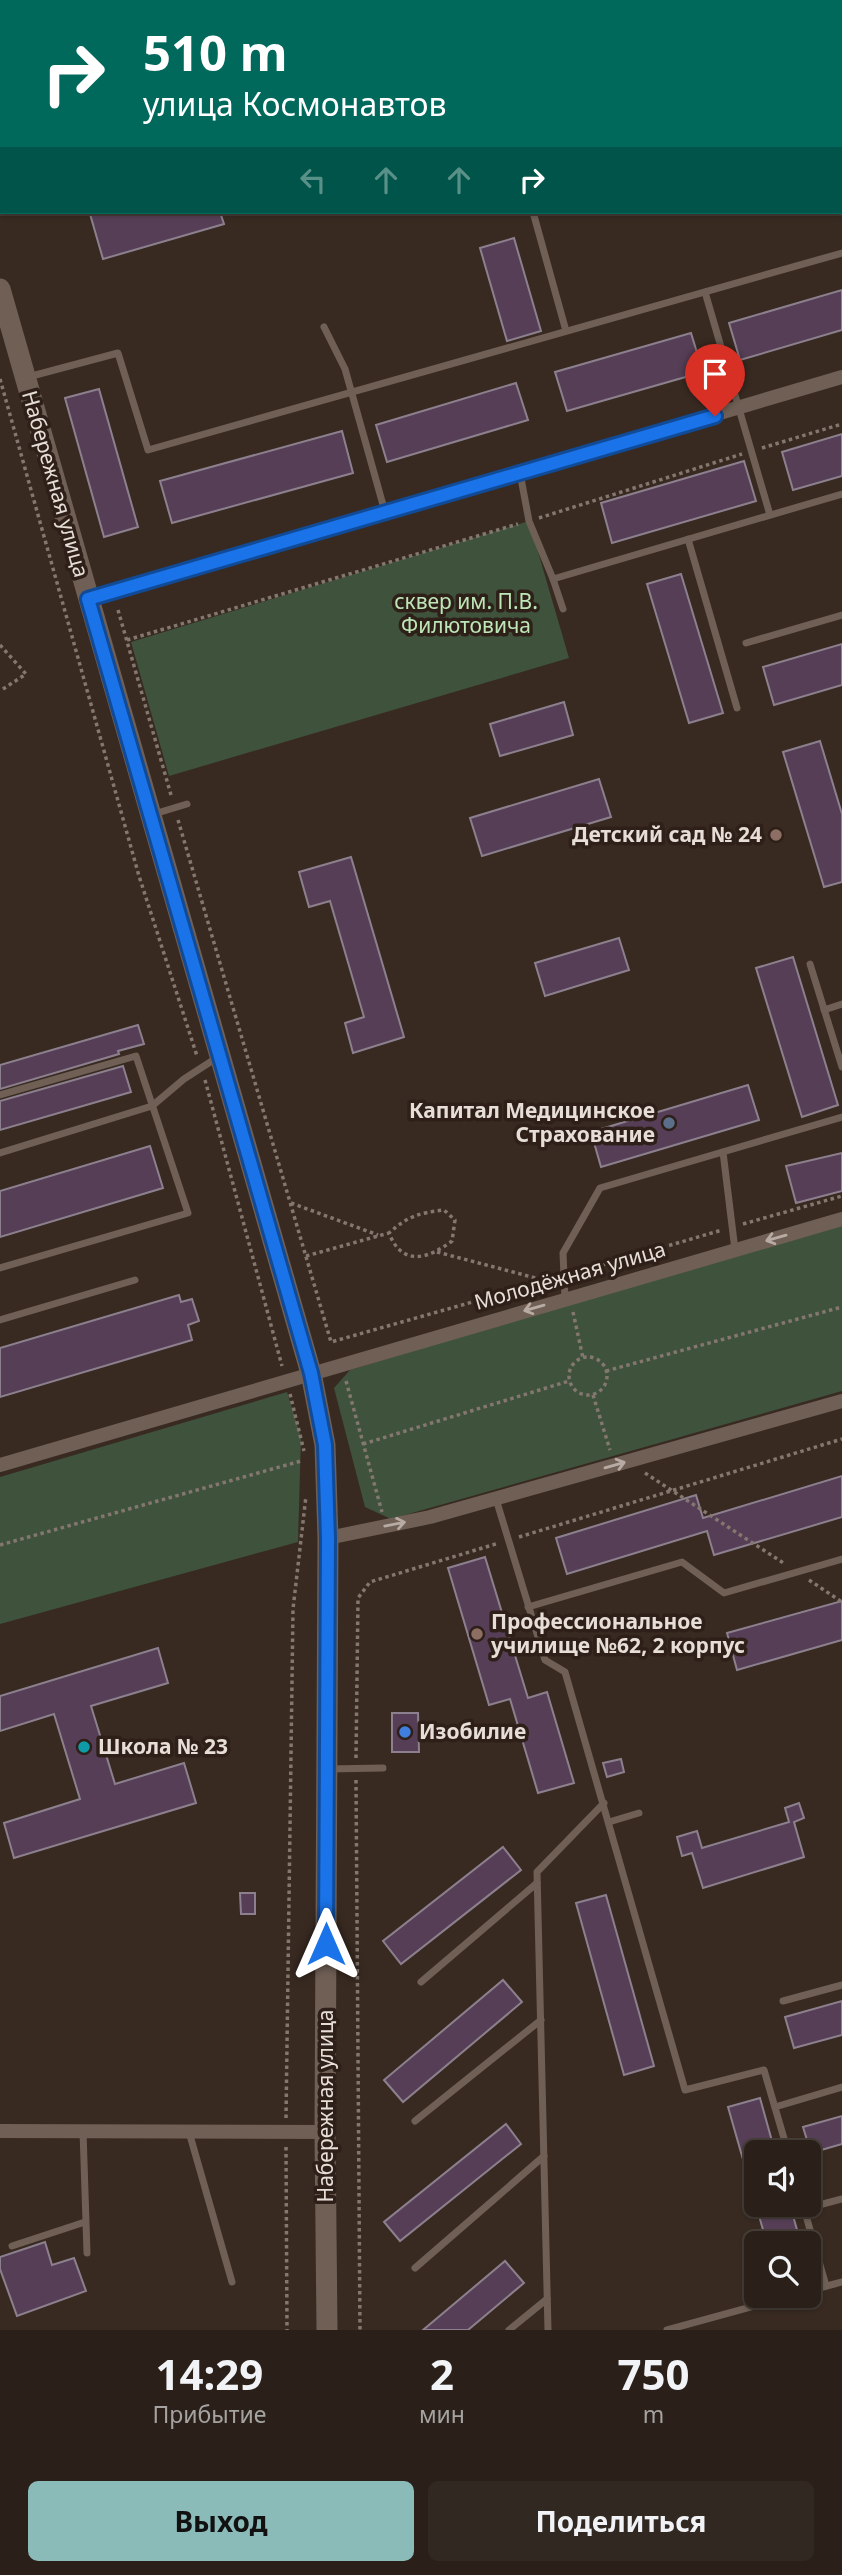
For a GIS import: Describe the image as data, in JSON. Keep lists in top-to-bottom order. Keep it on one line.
{"streets":{"street":["Набережная улица","Молодёжная улица"]},"crossings":[["Набережная улица","Молодёжная улица"]],"one_way":["Молодёжная улица"],"parks":["сквер им. П.В. Филютовича"],"places":["Детский сад № 24","Капитал Медицинское Страхование","Профессиональное училище №62, 2 корпус","Изобилие","Школа № 23"],"page":{"turn":["510 m","улица Космонавтов"],"eta":["14:29","Прибытие","2","мин","750","m"],"buttons":["Выход","Поделиться"]}}
